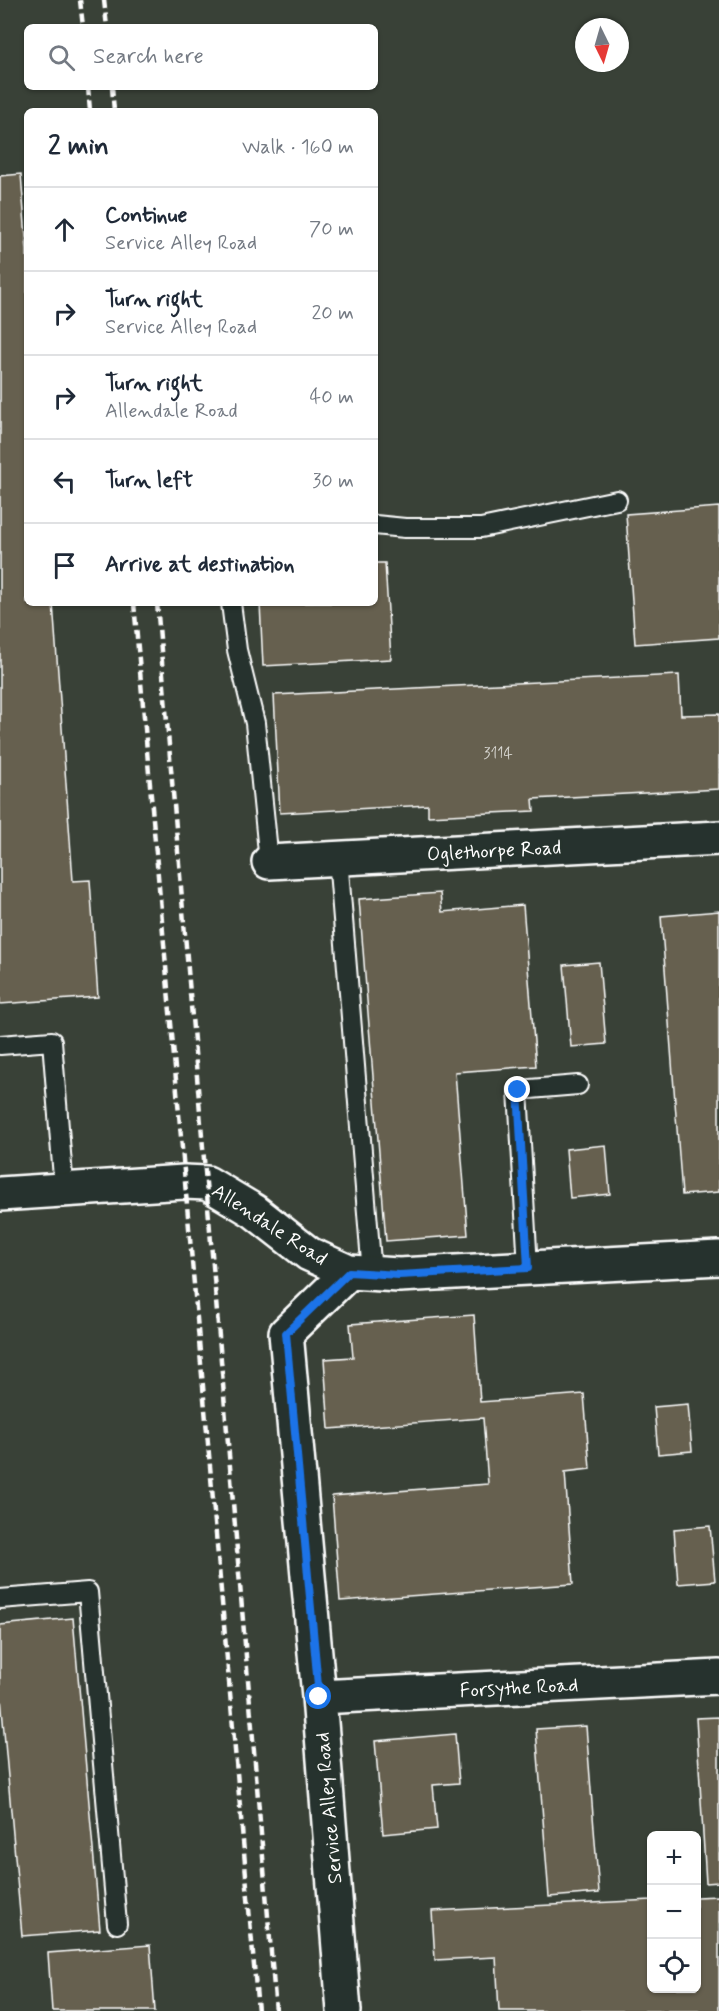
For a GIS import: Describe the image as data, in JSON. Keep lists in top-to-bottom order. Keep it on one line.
{"streets":{"street":["Oglethorpe Road","Allendale Road","Forsythe Road","Service Alley Road"]},"crossings":[["Allendale Road","Service Alley Road"],["Forsythe Road","Service Alley Road"]],"house_numbers":["3114"],"north":"bottom","page":{"search":"Search here","heading":["2 min","Walk · 160 m"],"list":[["Continue","Service Alley Road","70 m"],["Turn right","Service Alley Road","20 m"],["Turn right","Allendale Road","40 m"],["Turn left","30 m"],"Arrive at destination"],"map_buttons":["+","−"]}}
